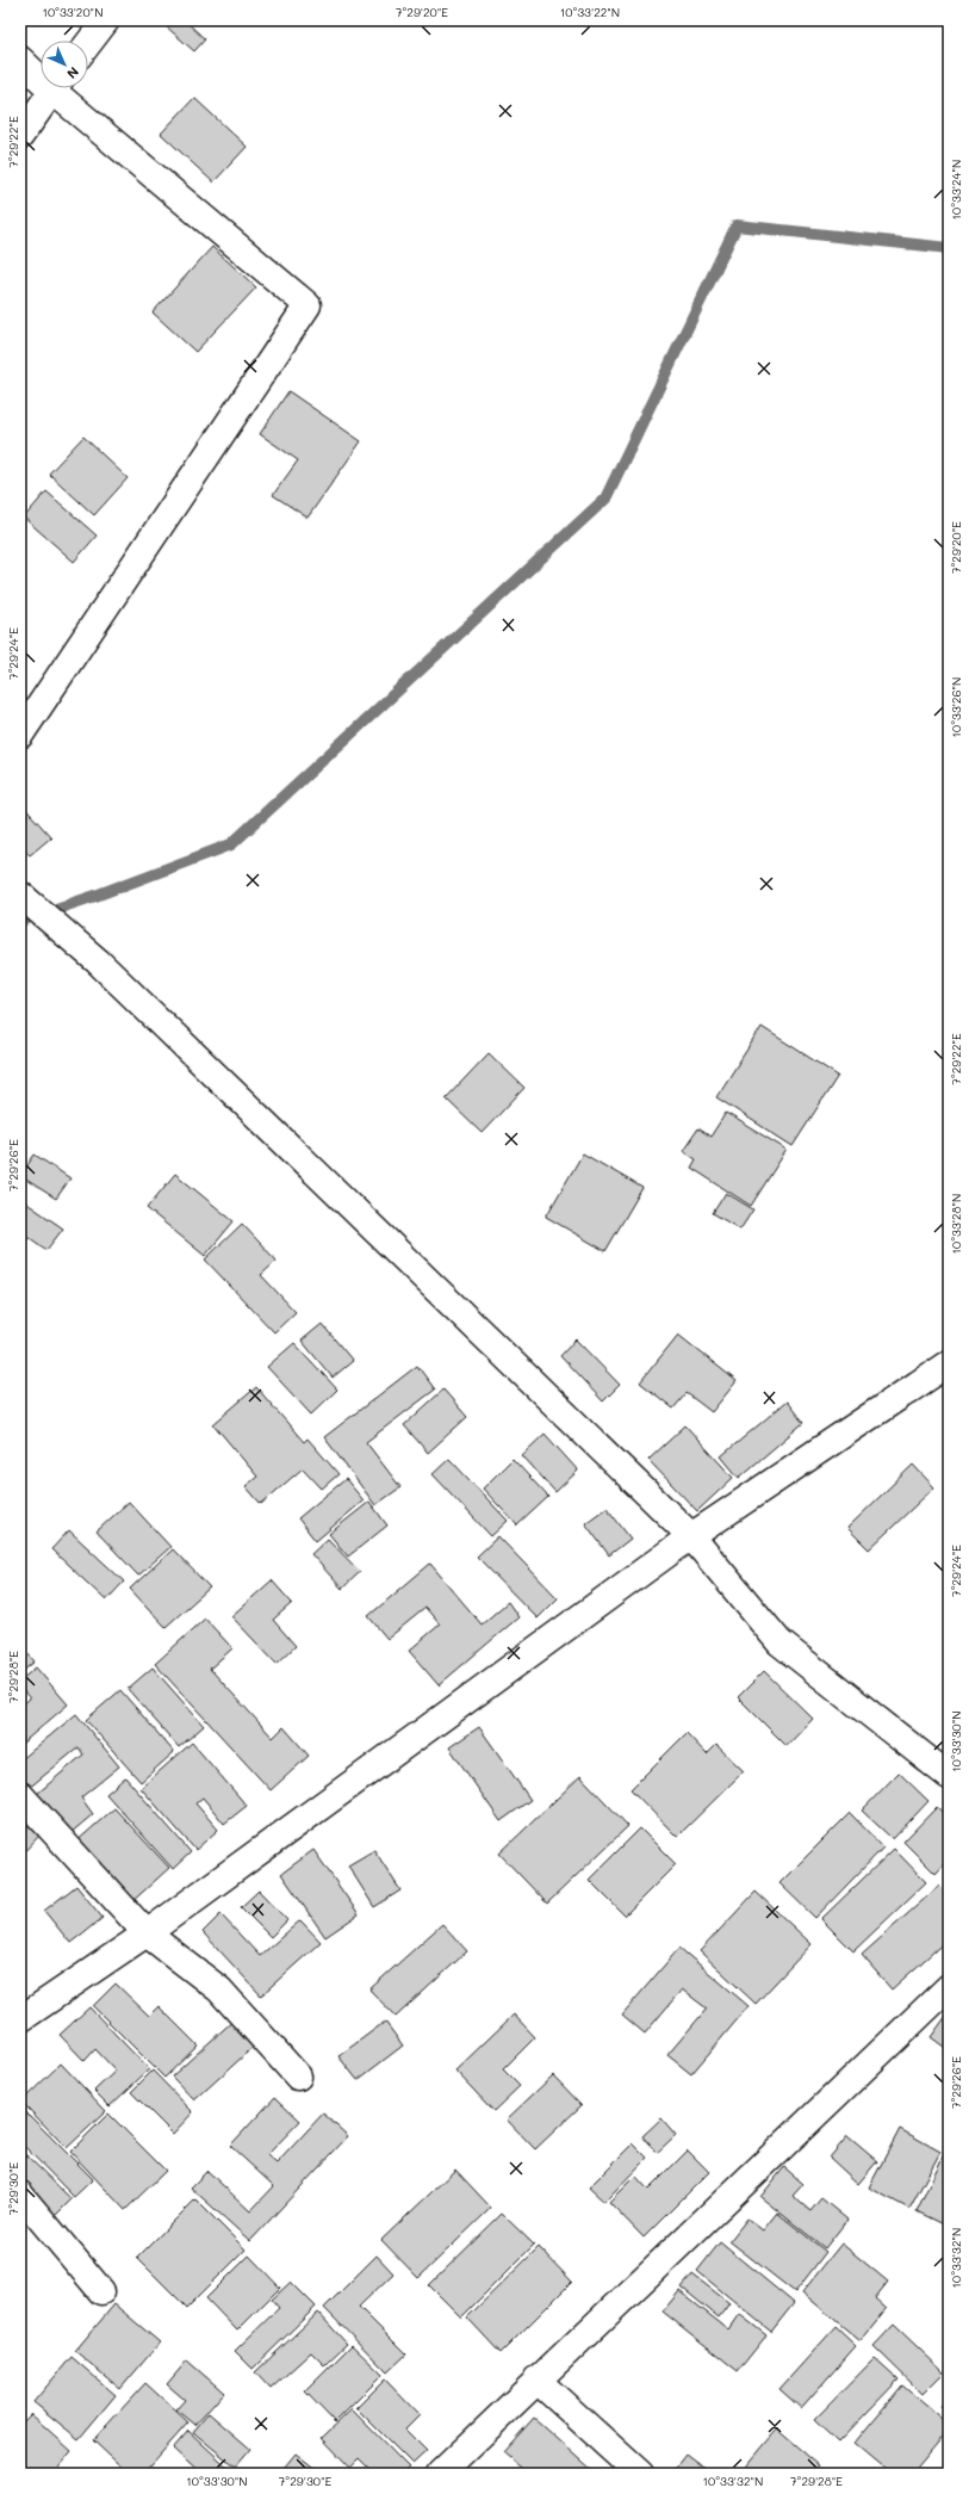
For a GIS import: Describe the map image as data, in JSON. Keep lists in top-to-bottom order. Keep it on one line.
{"north":"bottom right","coordinates":["10°33'20\"N","7°29'20\"E","10°33'22\"N","7°29'22\"E","10°33'24\"N","7°29'24\"E","10°33'26\"N","7°29'26\"E","10°33'28\"N","7°29'28\"E","10°33'30\"N","7°29'30\"E","10°33'32\"N"]}
